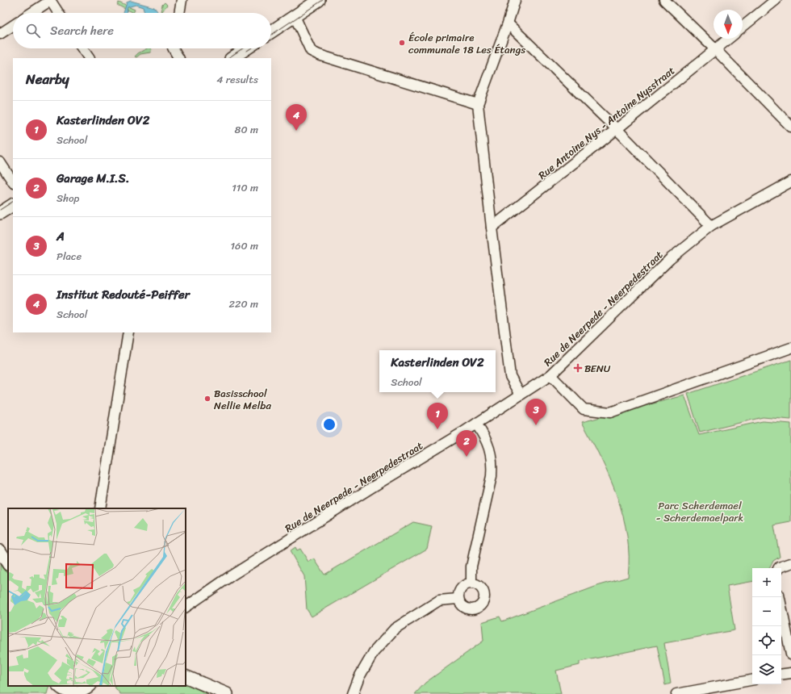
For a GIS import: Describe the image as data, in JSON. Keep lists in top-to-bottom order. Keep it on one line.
{"streets":{"street":["Rue Antoine Nys - Antoine Nysstraat","Rue de Neerpede - Neerpedestraat"]},"parks":["Parc Scherdemael - Scherdemaelpark"],"places":{"other":["École primaire communale 18 Les Étangs","Basisschool Nellie Melba"],"health":["BENU"]},"north":"bottom","page":{"search":"Search here","heading":["Nearby","4 results"],"list":[{"mark":"1","name":"Kasterlinden OV2","note":"School","value":"80 m"},{"mark":"2","name":"Garage M.I.S.","note":"Shop","value":"110 m"},{"mark":"3","name":"A","note":"Place","value":"160 m"},{"mark":"4","name":"Institut Redouté-Peiffer","note":"School","value":"220 m"}],"pins":["4","3","1","2"],"popup":["Kasterlinden OV2","School"],"map_buttons":["+","−"]}}
